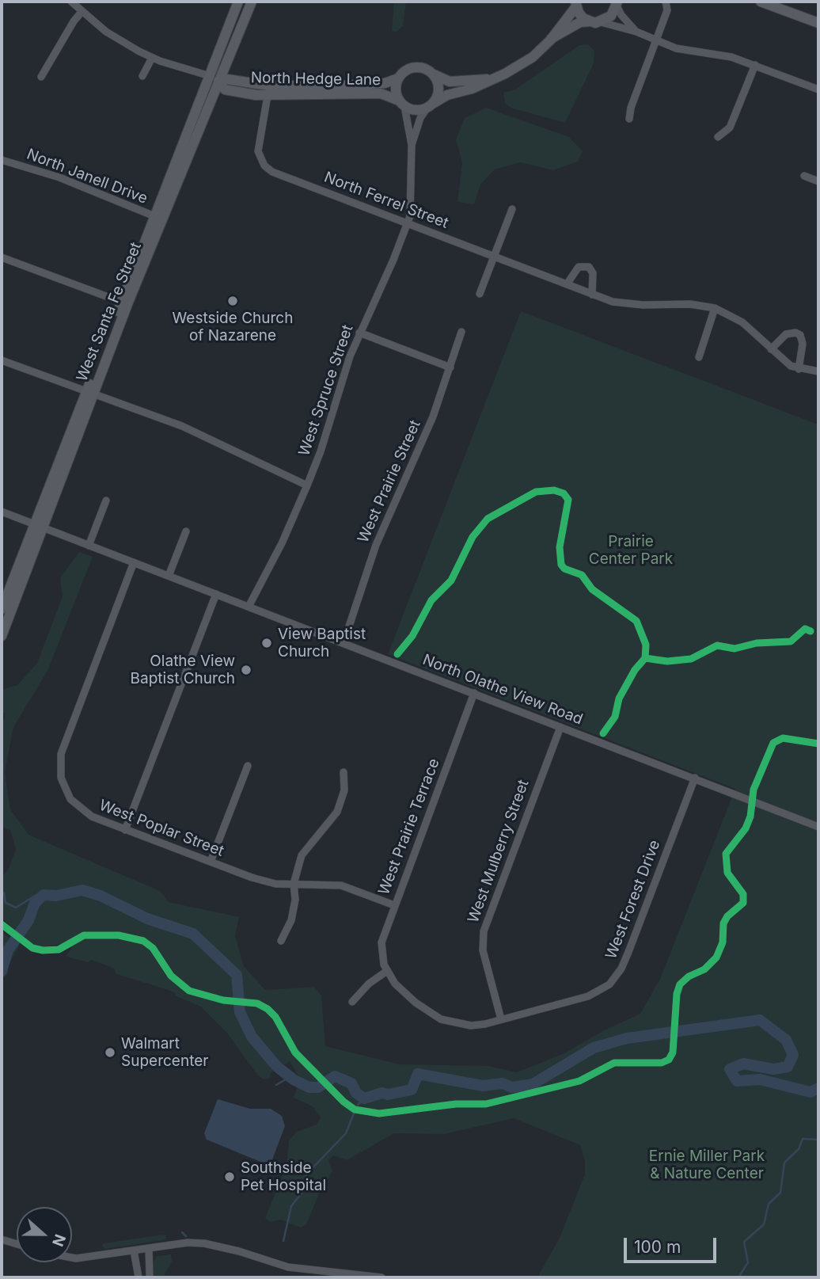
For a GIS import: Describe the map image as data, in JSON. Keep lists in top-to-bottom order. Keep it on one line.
{"streets":{"street":["North Hedge Lane","North Janell Drive","North Ferrel Street","West Santa Fe Street","West Spruce Street","West Prairie Street","North Olathe View Road","West Prairie Terrace","West Poplar Street","West Mulberry Street","West Forest Drive"]},"crossings":[["North Hedge Lane","North Ferrel Street"],["North Hedge Lane","West Santa Fe Street"],["North Hedge Lane","West Spruce Street"],["North Janell Drive","West Santa Fe Street"],["North Ferrel Street","West Spruce Street"],["West Santa Fe Street","North Olathe View Road"],["West Spruce Street","North Olathe View Road"],["West Prairie Street","North Olathe View Road"],["North Olathe View Road","West Prairie Terrace"],["North Olathe View Road","West Poplar Street"],["North Olathe View Road","West Mulberry Street"],["North Olathe View Road","West Forest Drive"],["West Prairie Terrace","West Poplar Street"],["West Prairie Terrace","West Mulberry Street"],["West Prairie Terrace","West Forest Drive"],["West Mulberry Street","West Forest Drive"]],"parks":["Prairie Center Park","Ernie Miller Park & Nature Center"],"places":["Westside Church of Nazarene","View Baptist Church","Olathe View Baptist Church","Walmart Supercenter","Southside Pet Hospital"],"scale_bar":"100 m","north":"right"}
